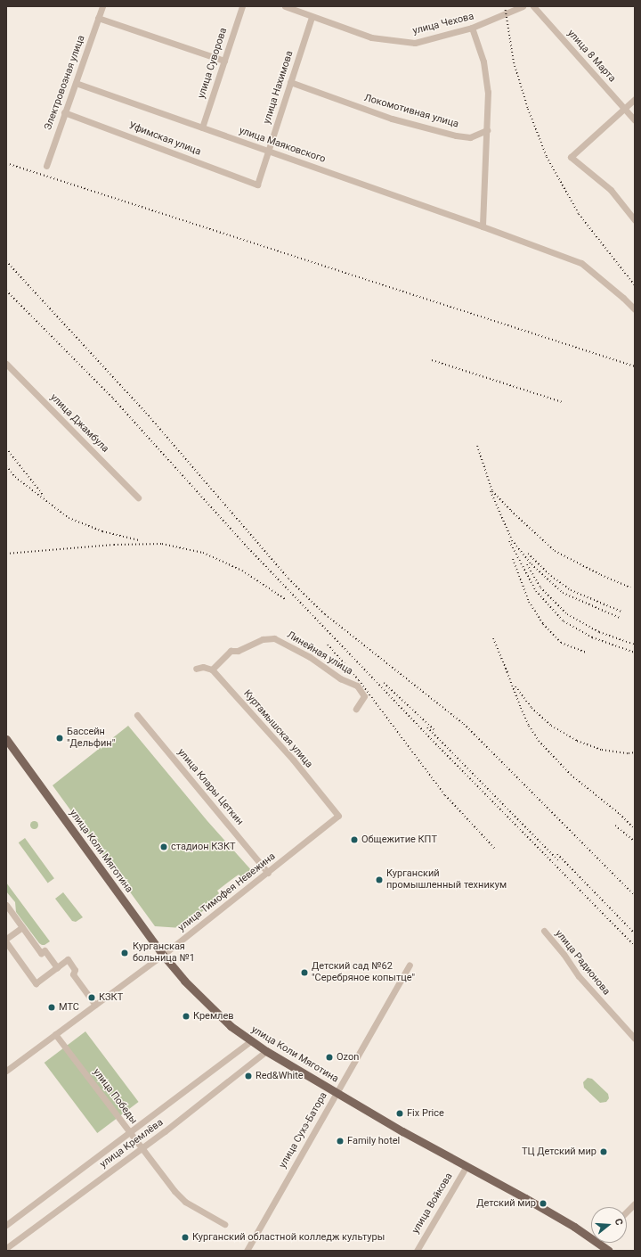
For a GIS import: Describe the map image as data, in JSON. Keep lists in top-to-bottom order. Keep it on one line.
{"streets":{"main road":["улица Коли Мяготина"],"street":["улица Чехова","улица 8 Марта","улица Суворова","Электровозная улица","улица Нахимова","Локомотивная улица","Уфимская улица","улица Маяковского","улица Джамбула","Линейная улица","Куртамышская улица","улица Клары Цеткин","улица Тимофея Невежина","улица Радионова","улица Победы","улица Сухэ-Батора","улица Кремлёва","улица Войкова"]},"crossings":[["улица Чехова","улица Нахимова"],["улица Суворова","улица Маяковского"],["Электровозная улица","Уфимская улица"],["Электровозная улица","улица Маяковского"],["улица Нахимова","Локомотивная улица"],["улица Нахимова","Уфимская улица"],["улица Нахимова","улица Маяковского"],["Линейная улица","Куртамышская улица"],["Куртамышская улица","улица Тимофея Невежина"],["улица Клары Цеткин","улица Тимофея Невежина"],["улица Коли Мяготина","улица Тимофея Невежина"],["улица Коли Мяготина","улица Сухэ-Батора"],["улица Коли Мяготина","улица Кремлёва"],["улица Коли Мяготина","улица Войкова"],["улица Тимофея Невежина","улица Победы"],["улица Победы","улица Кремлёва"]],"places":["Бассейн \"Дельфин\"","Общежитие КПТ","стадион КЗКТ","Курганский промышленный техникум","Курганская больница №1","Детский сад №62 \"Серебряное копытце\"","КЗКТ","МТС","Кремлев","Ozon","Red&White","Fix Price","Family hotel","ТЦ Детский мир","Детский мир","Курганский областной колледж культуры"],"north":"right"}
